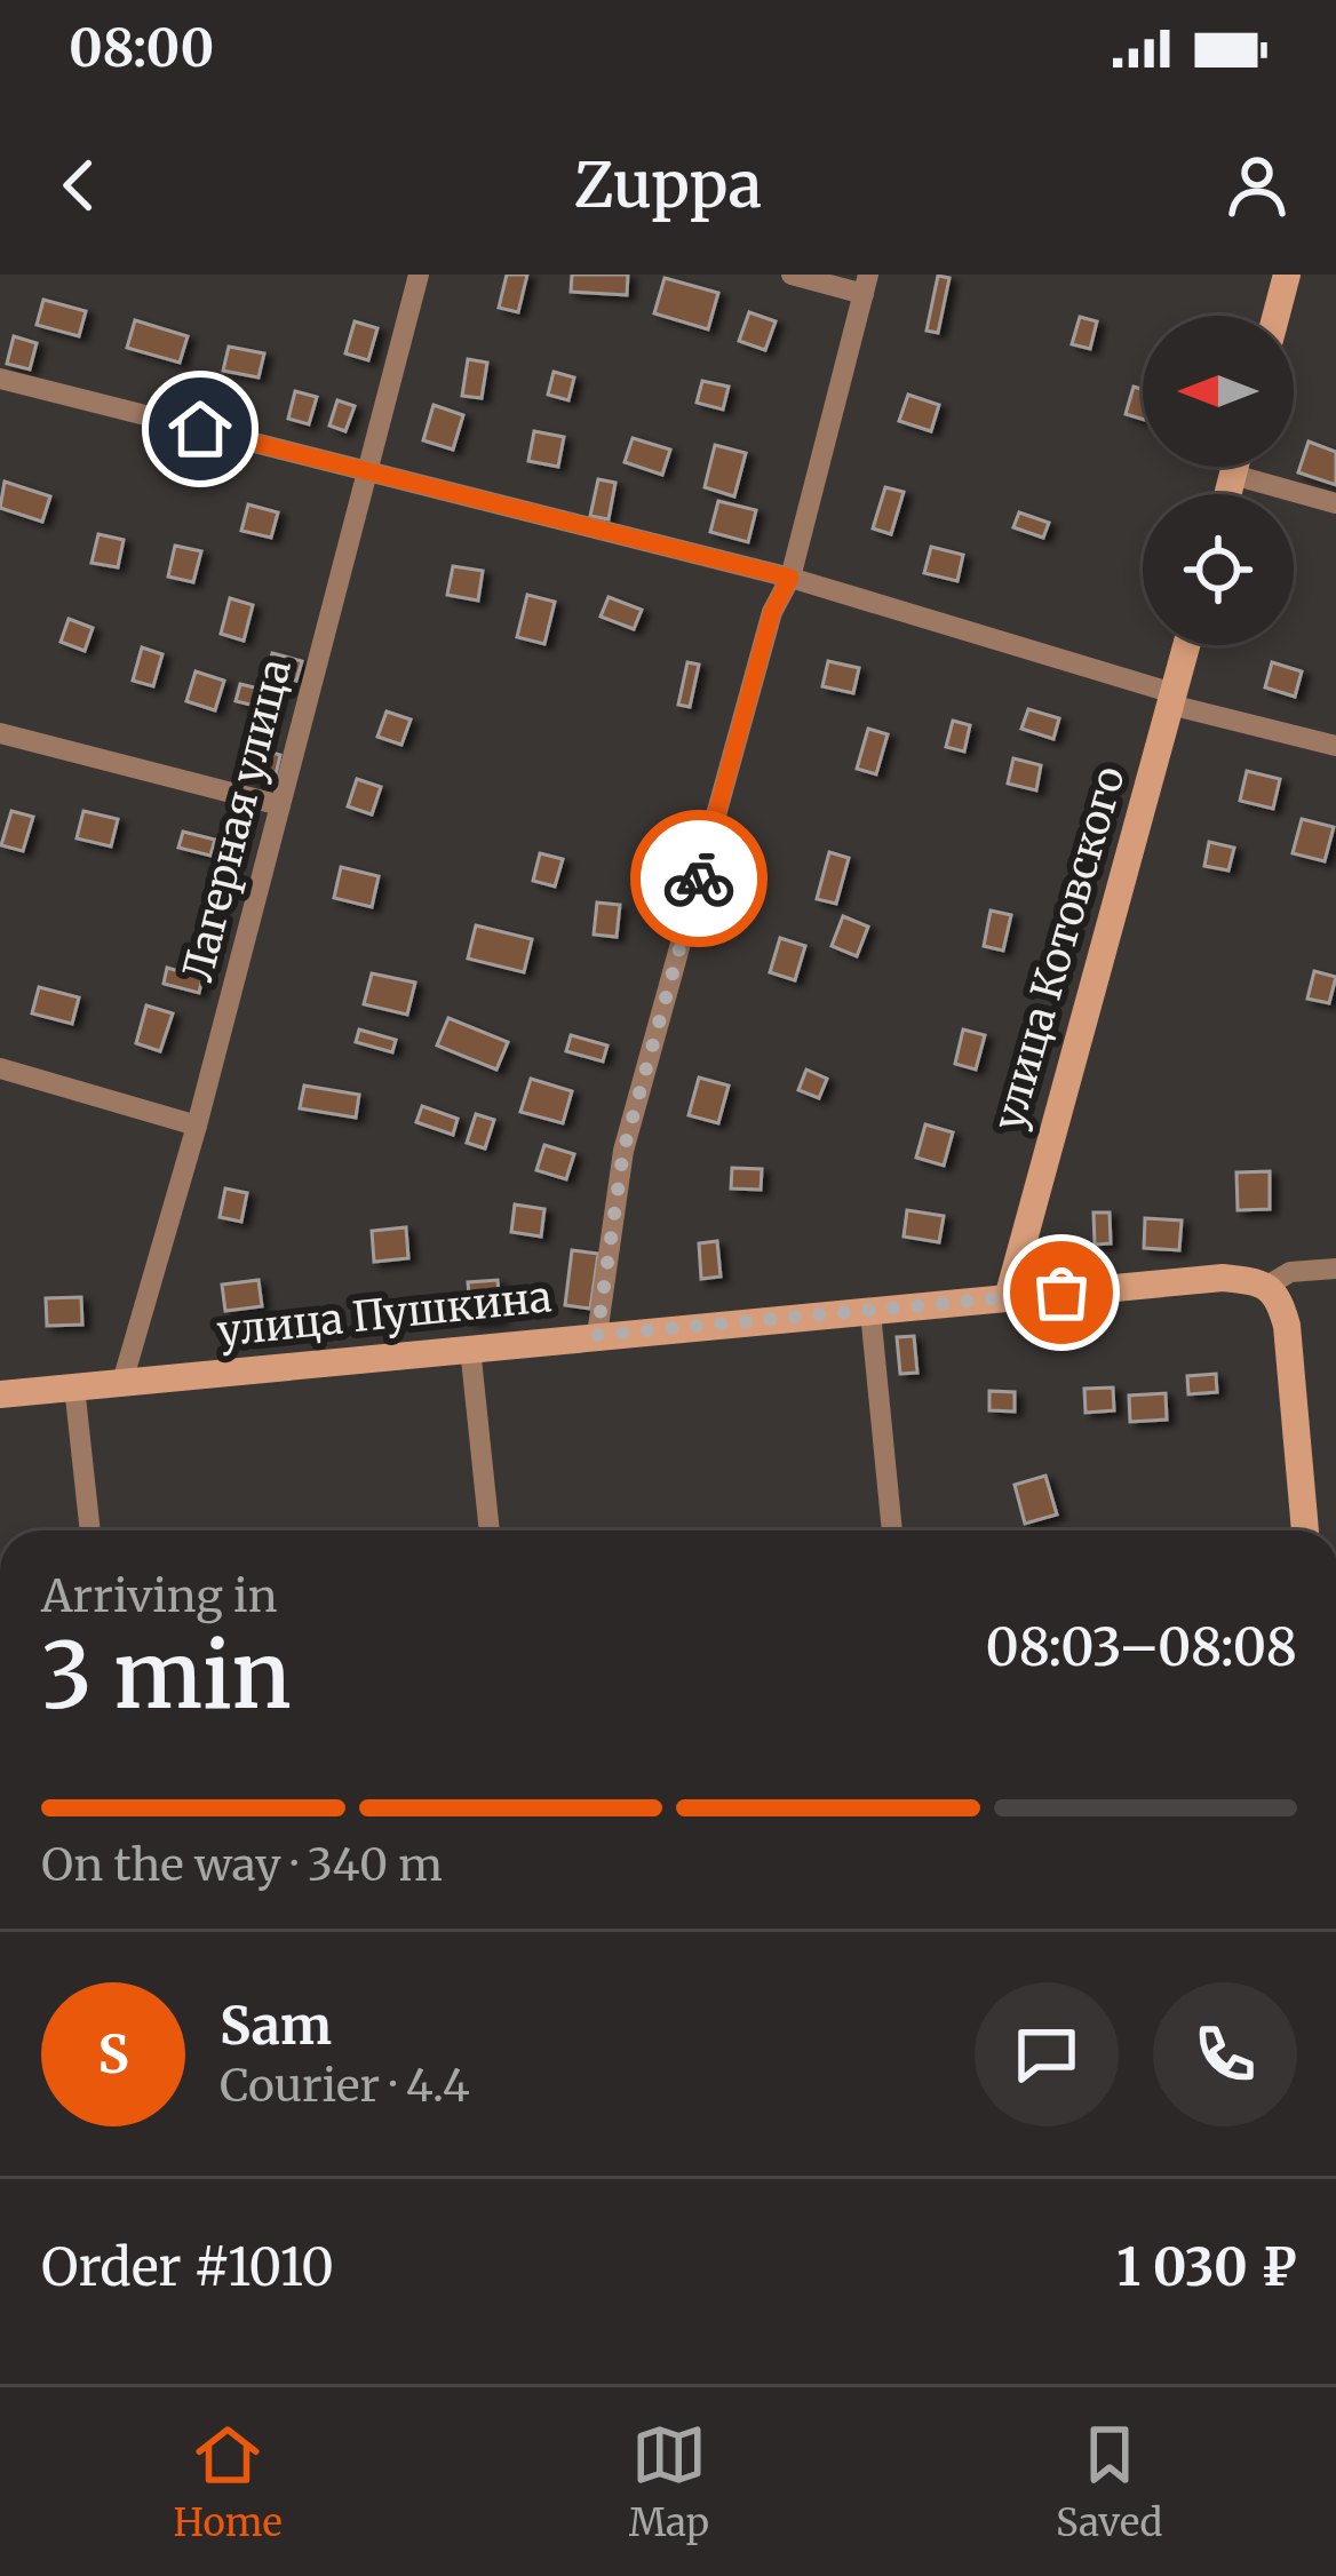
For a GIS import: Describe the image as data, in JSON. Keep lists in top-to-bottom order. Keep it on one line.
{"streets":{"main road":["улица Котовского","улица Пушкина"],"street":["Лагерная улица"]},"crossings":[["Лагерная улица","улица Пушкина"],["улица Котовского","улица Пушкина"]],"north":"left","page":{"status":"08:00","header":"Zuppa","heading":["3 min","Arriving in","08:03–08:08"],"panel":["Sam","Courier · 4.4","Order #1010","1 030 ₽"],"bar":"On the way · 340 m","round":"S","tabs":["Home","Map","Saved"]}}
